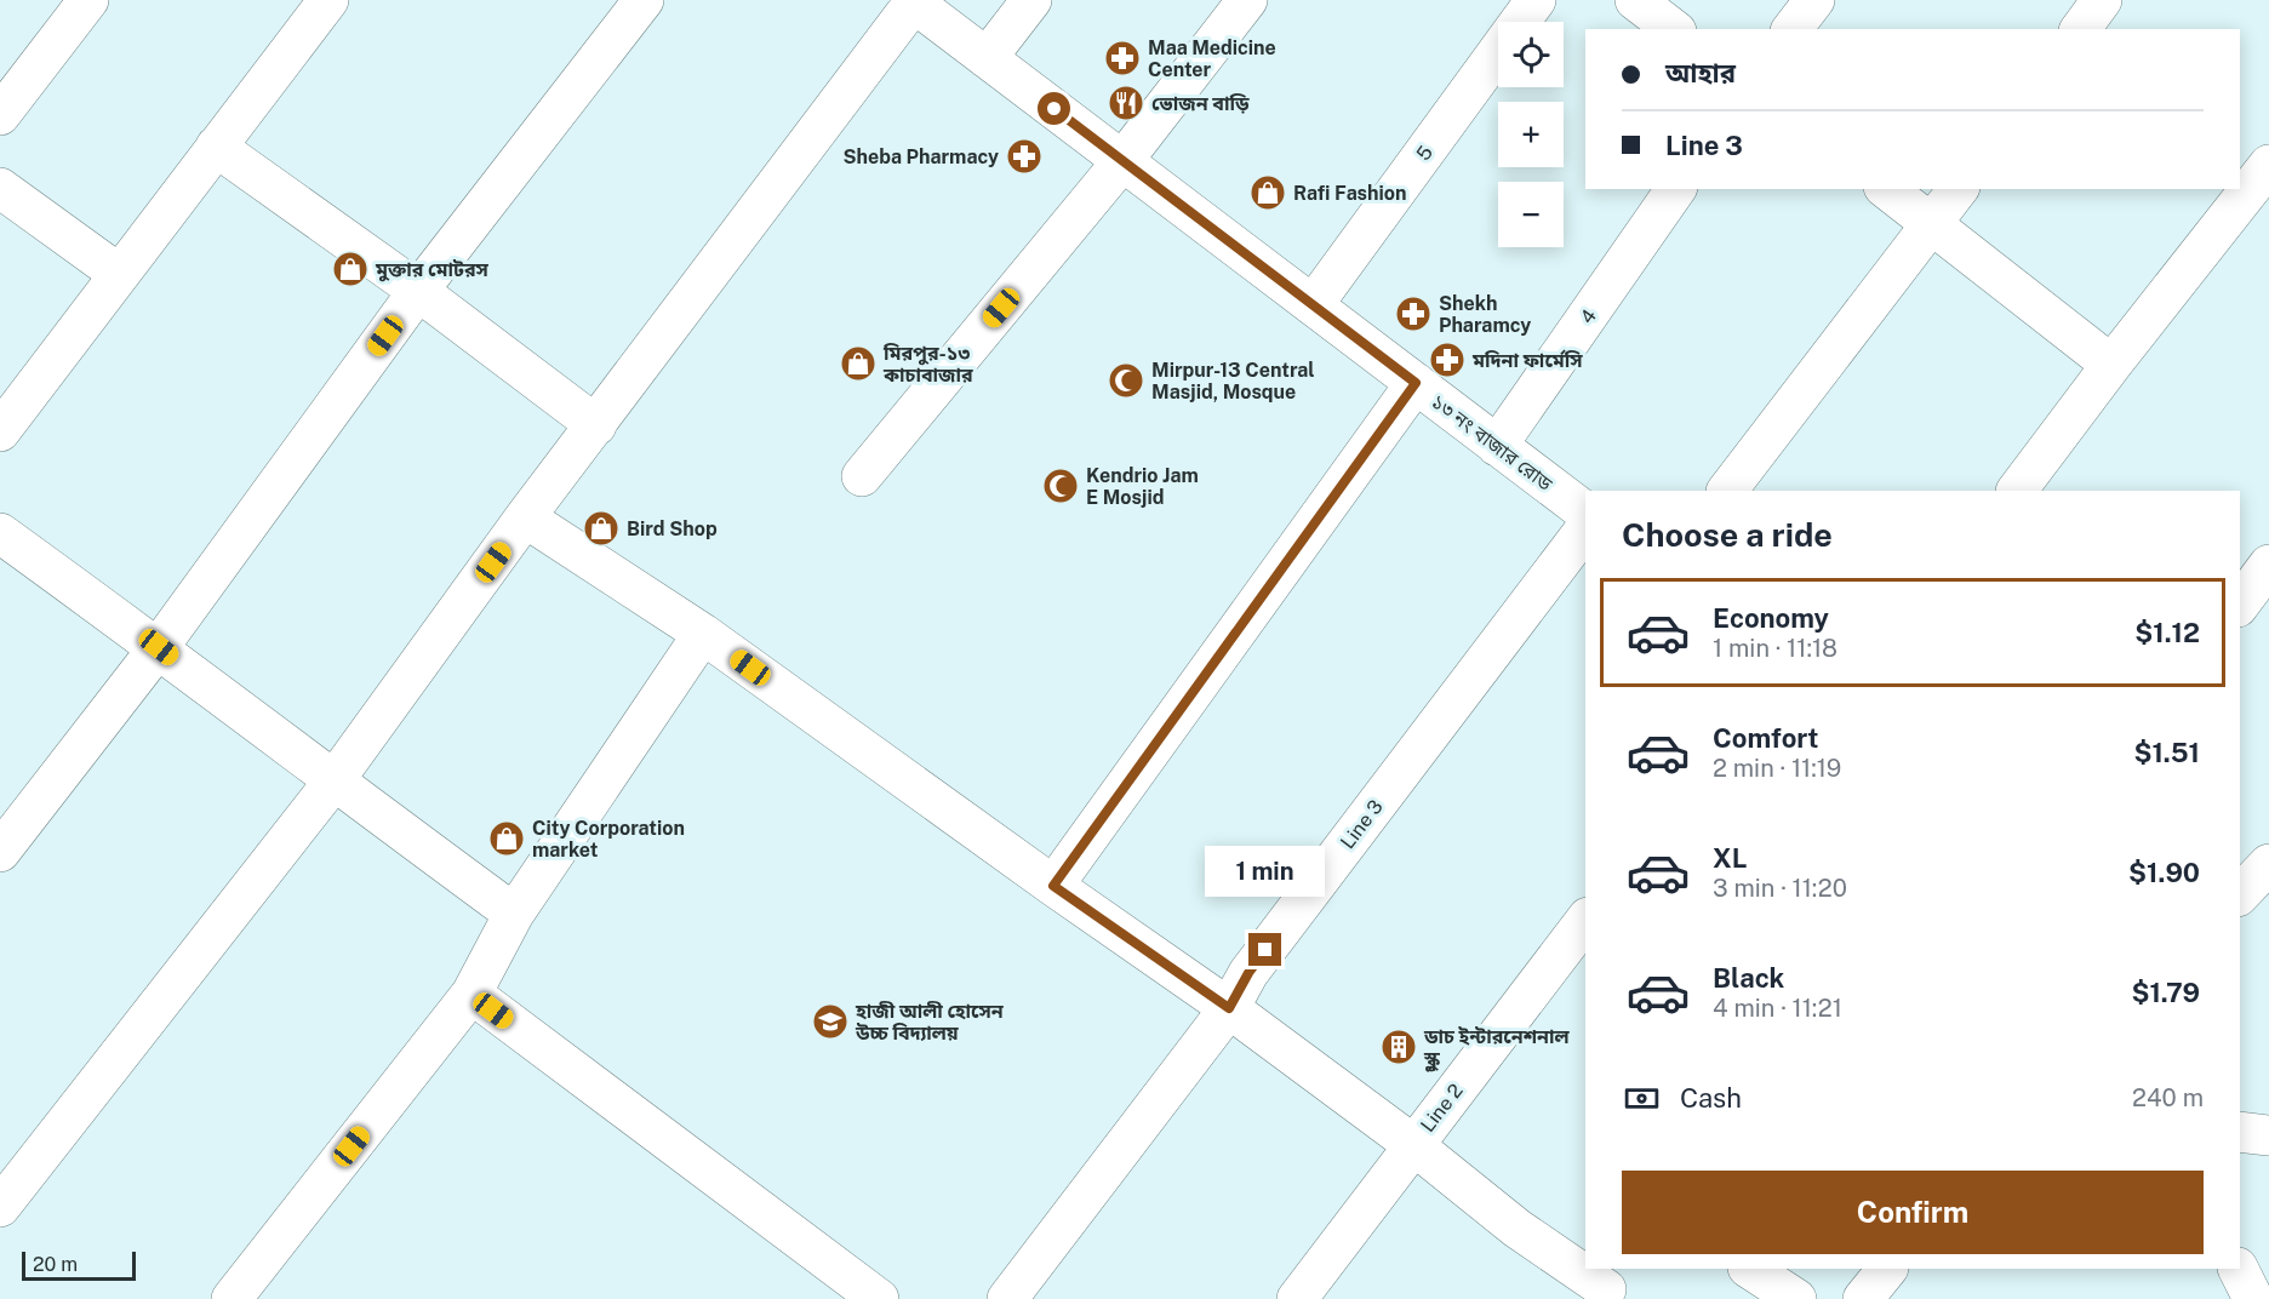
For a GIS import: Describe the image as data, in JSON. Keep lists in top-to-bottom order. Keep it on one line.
{"streets":{"street":["5","4","১৩ নং বাজার রোড","Line 3","Line 2"]},"crossings":[["5","১৩ নং বাজার রোড"],["4","১৩ নং বাজার রোড"]],"places":{"pharmacy":["Maa Medicine Center","Sheba Pharmacy","Shekh Pharamcy","মদিনা ফার্মেসি"],"restaurant":["ভোজন বাড়ি"],"shop":["Rafi Fashion","মুক্তার মোটরস","মিরপুর-১৩ কাচাবাজার","Bird Shop","City Corporation market"],"mosque":["Mirpur-13 Central Masjid, Mosque","Kendrio Jam E Mosjid"],"school or university":["হাজী আলী হোসেন উচ্চ বিদ্যালয়"],"building":["ডাচ ইন্টারনেশনাল স্কুল"]},"scale_bar":"20 m","page":{"map_buttons":["+","−"],"banner":["আহার","Line 3"],"heading":"Choose a ride","list":[{"name":"Economy","note":"1 min · 11:18","value":"$1.12"},{"name":"Comfort","note":"2 min · 11:19","value":"$1.51"},{"name":"XL","note":"3 min · 11:20","value":"$1.90"},{"name":"Black","note":"4 min · 11:21","value":"$1.79"}],"bubble":"1 min","pay":["Cash","240 m"],"buttons":"Confirm","scale":"20 m"}}
